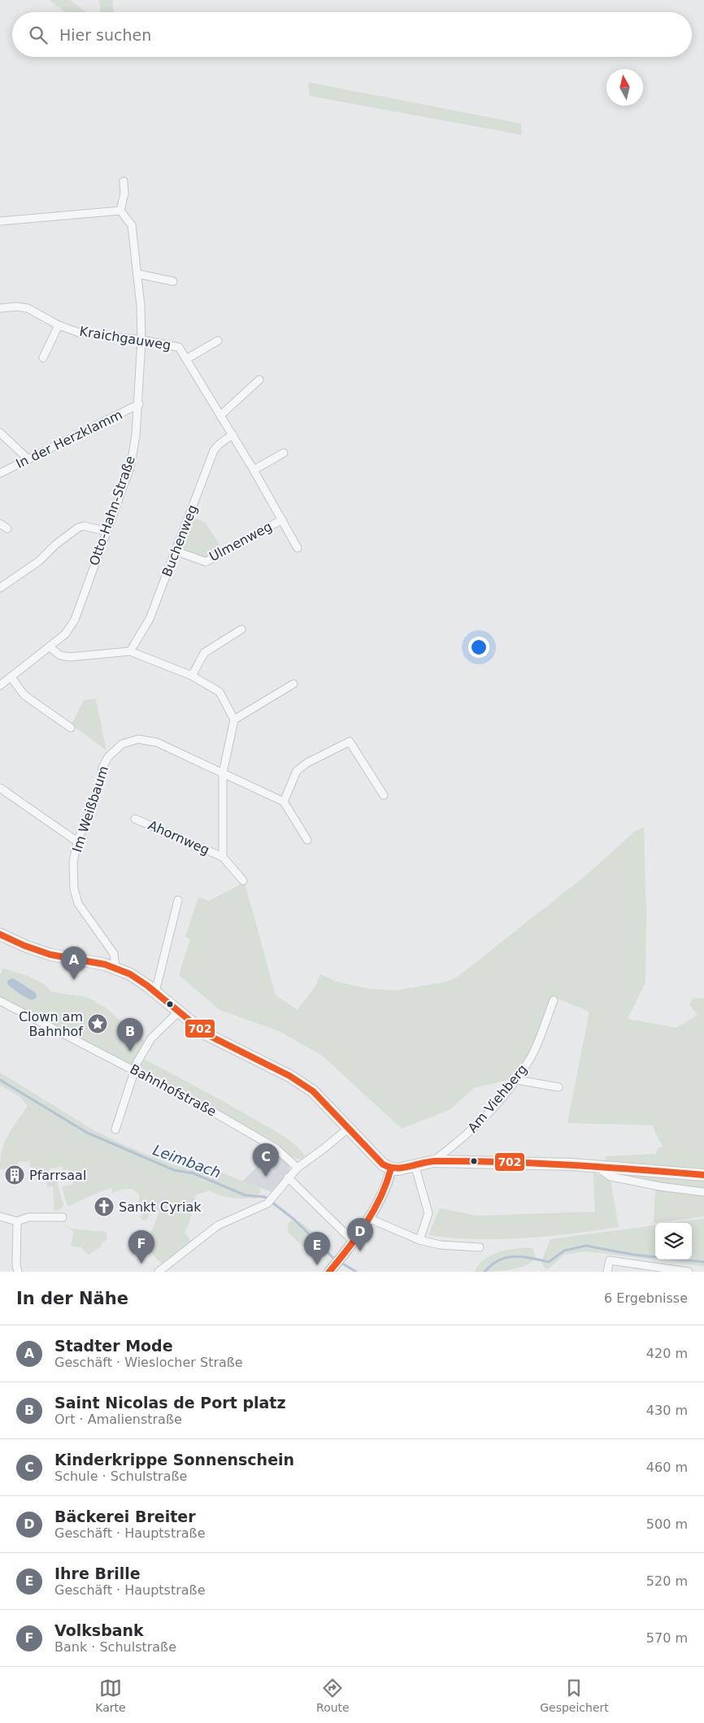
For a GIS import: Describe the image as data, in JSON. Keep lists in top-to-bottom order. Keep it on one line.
{"streets":{"street":["Kraichgauweg","In der Herzklamm","Otto-Hahn-Straße","Buchenweg","Ulmenweg","Im Weißbaum","Ahornweg","Bahnhofstraße","Am Viehberg"]},"crossings":[["Kraichgauweg","Otto-Hahn-Straße"],["Kraichgauweg","Buchenweg"],["Kraichgauweg","Ulmenweg"],["In der Herzklamm","Otto-Hahn-Straße"],["Buchenweg","Ulmenweg"]],"water":["Leimbach"],"places":{"place":["Clown am Bahnhof"],"building":["Pfarrsaal"],"church":["Sankt Cyriak"]},"lines":["transit line 702"],"north":"top","page":{"search":"Hier suchen","pins":["A","B","C","D","F","E"],"heading":["In der Nähe","6 Ergebnisse"],"list":[{"mark":"A","name":"Stadter Mode","note":"Geschäft · Wieslocher Straße","value":"420 m"},{"mark":"B","name":"Saint Nicolas de Port platz","note":"Ort · Amalienstraße","value":"430 m"},{"mark":"C","name":"Kinderkrippe Sonnenschein","note":"Schule · Schulstraße","value":"460 m"},{"mark":"D","name":"Bäckerei Breiter","note":"Geschäft · Hauptstraße","value":"500 m"},{"mark":"E","name":"Ihre Brille","note":"Geschäft · Hauptstraße","value":"520 m"},{"mark":"F","name":"Volksbank","note":"Bank · Schulstraße","value":"570 m"}],"nav":["Karte","Route","Gespeichert"]}}
